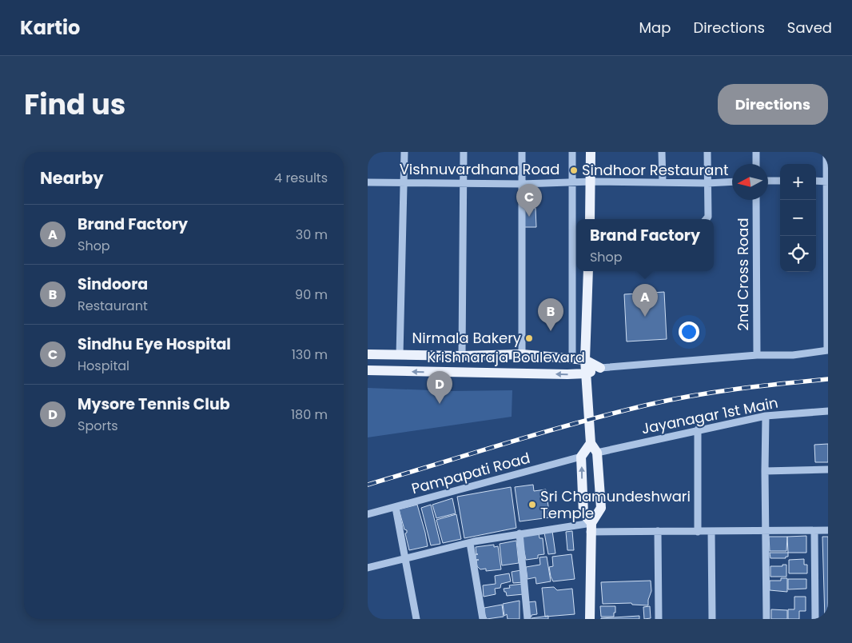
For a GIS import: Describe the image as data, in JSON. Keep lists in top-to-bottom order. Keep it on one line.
{"streets":{"main road":["Krishnaraja Boulevard"],"street":["Vishnuvardhana Road","2nd Cross Road","Jayanagar 1st Main","Pampapati Road"]},"places":["Sindhoor Restaurant","Nirmala Bakery","Sri Chamundeshwari Temple"],"north":"left","page":{"header":"Kartio","nav":["Map","Directions","Saved"],"title":"Find us","buttons":"Directions","heading":["Nearby","4 results"],"map_buttons":["+","−"],"pins":["C","A","B","D"],"list":[{"mark":"A","name":"Brand Factory","note":"Shop","value":"30 m"},{"mark":"B","name":"Sindoora","note":"Restaurant","value":"90 m"},{"mark":"C","name":"Sindhu Eye Hospital","note":"Hospital","value":"130 m"},{"mark":"D","name":"Mysore Tennis Club","note":"Sports","value":"180 m"}],"popup":["Brand Factory","Shop"]}}
